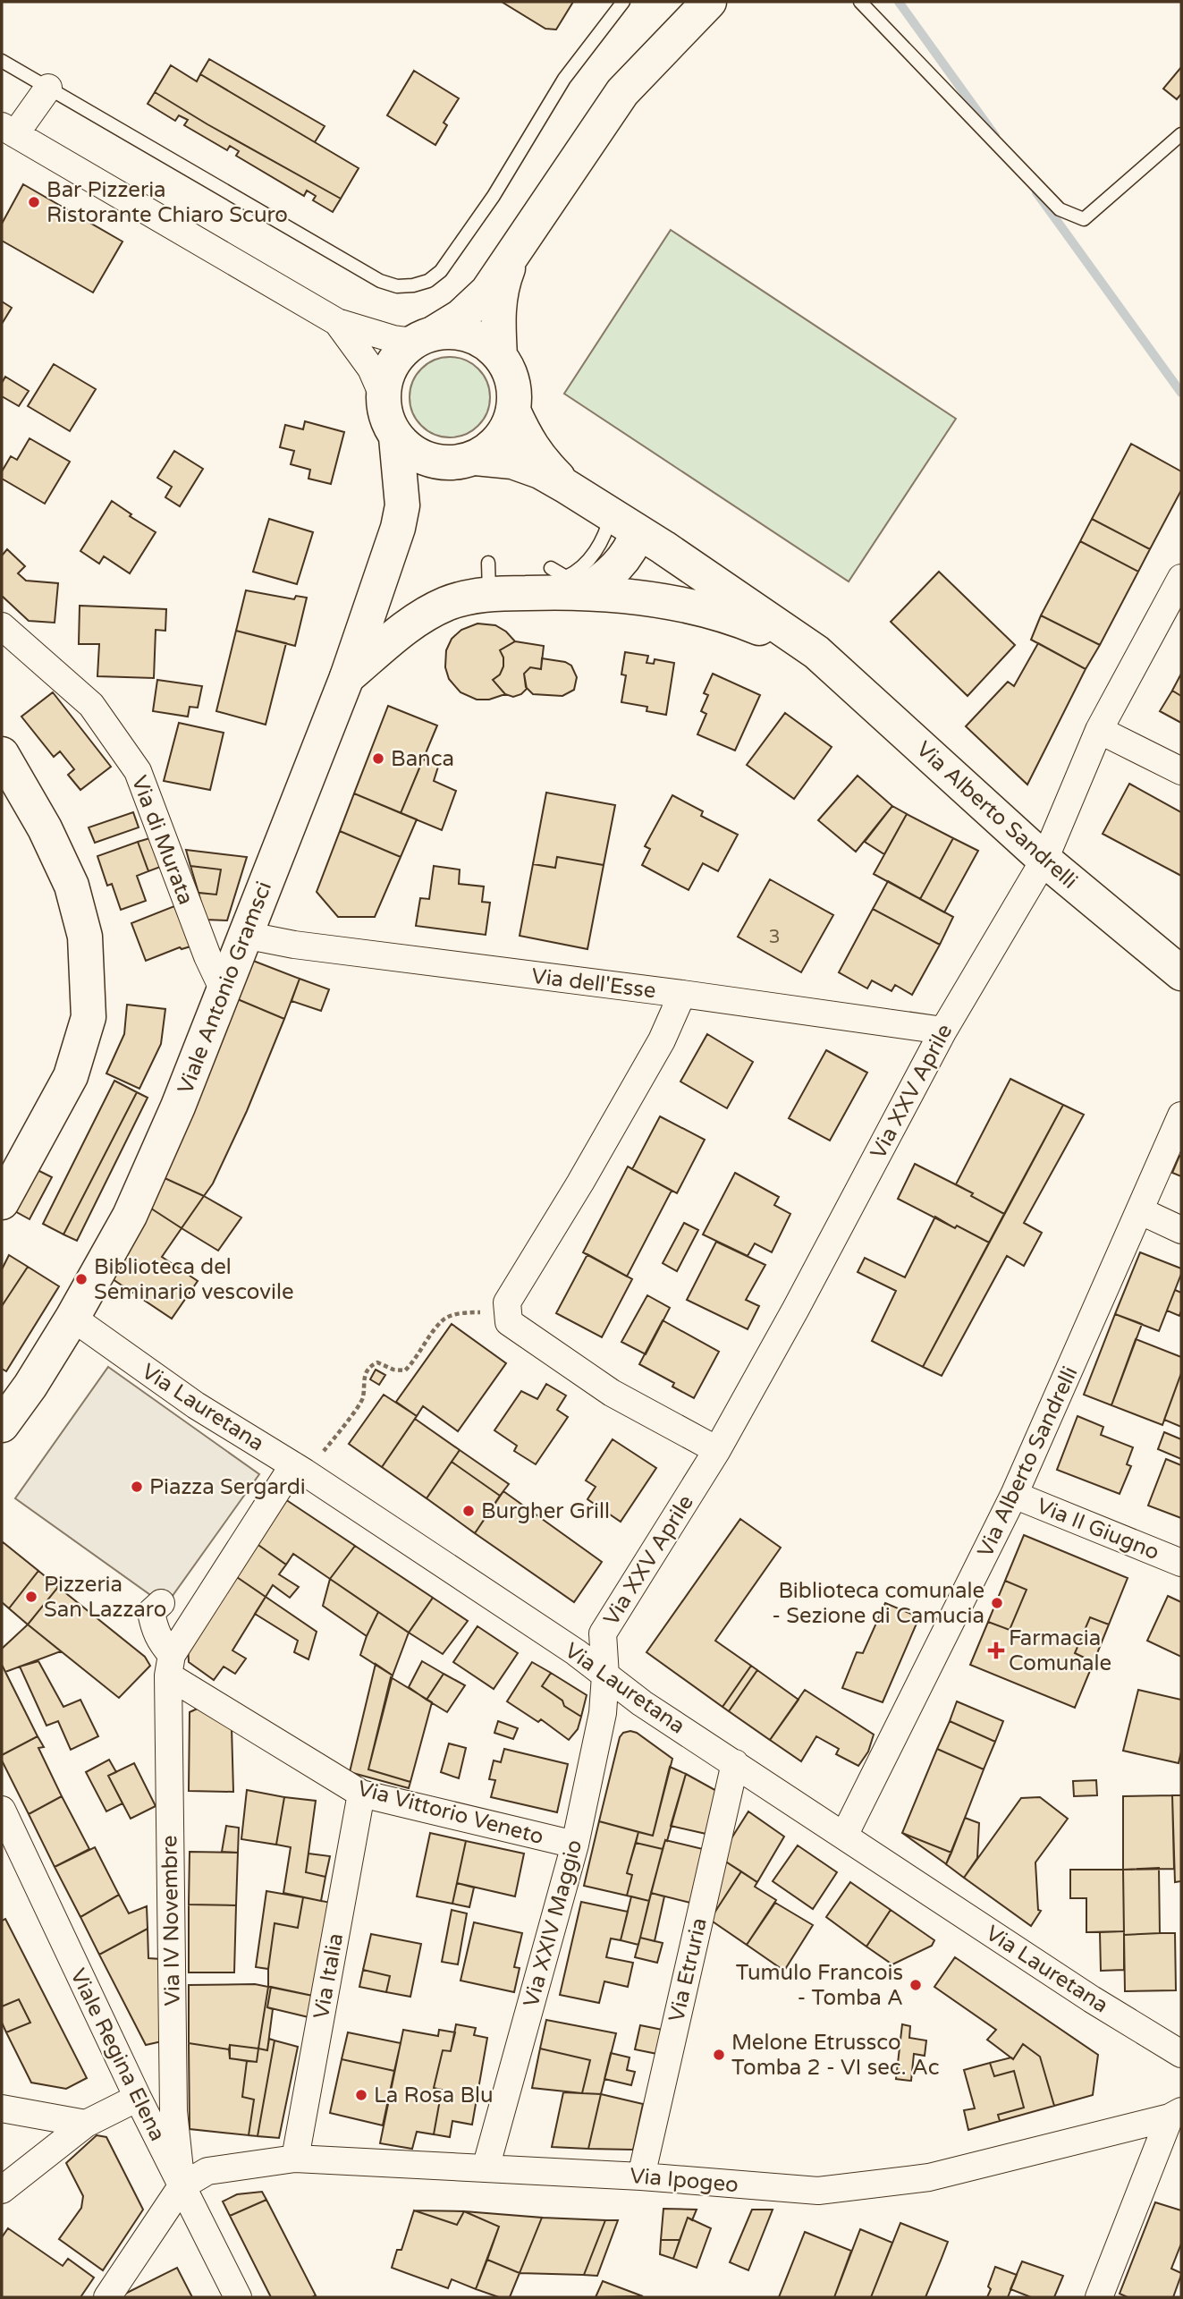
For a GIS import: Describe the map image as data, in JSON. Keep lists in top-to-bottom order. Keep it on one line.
{"streets":{"main road":["Via Alberto Sandrelli","Viale Antonio Gramsci"],"street":["Via di Murata","Via dell'Esse","Via XXV Aprile","Via Lauretana","Via II Giugno","Via Vittorio Veneto","Via IV Novembre","Via XXIV Maggio","Via Etruria","Via Italia","Viale Regina Elena","Via Ipogeo"]},"crossings":[["Via Alberto Sandrelli","Viale Antonio Gramsci"],["Via Alberto Sandrelli","Via XXV Aprile"],["Via Alberto Sandrelli","Via Lauretana"],["Via Alberto Sandrelli","Via II Giugno"],["Via di Murata","Viale Antonio Gramsci"],["Via dell'Esse","Viale Antonio Gramsci"],["Via dell'Esse","Via XXV Aprile"],["Viale Antonio Gramsci","Via Lauretana"],["Via XXV Aprile","Via Lauretana"],["Via XXV Aprile","Via XXIV Maggio"],["Via Lauretana","Via XXIV Maggio"],["Via Lauretana","Via Etruria"],["Via Vittorio Veneto","Via IV Novembre"],["Via Vittorio Veneto","Via XXIV Maggio"],["Via Vittorio Veneto","Via Italia"],["Via IV Novembre","Viale Regina Elena"],["Via IV Novembre","Via Ipogeo"],["Via XXIV Maggio","Via Ipogeo"],["Via Etruria","Via Ipogeo"],["Via Italia","Via Ipogeo"],["Viale Regina Elena","Via Ipogeo"]],"places":{"other":["Bar Pizzeria Ristorante Chiaro Scuro","Banca","Biblioteca del Seminario vescovile","Piazza Sergardi","Burgher Grill","Pizzeria San Lazzaro","Biblioteca comunale - Sezione di Camucia","Tumulo Francois - Tomba A","Melone Etrussco Tomba 2 - VI sec. Ac","La Rosa Blu"],"health":["Farmacia Comunale"]},"house_numbers":["3"]}
